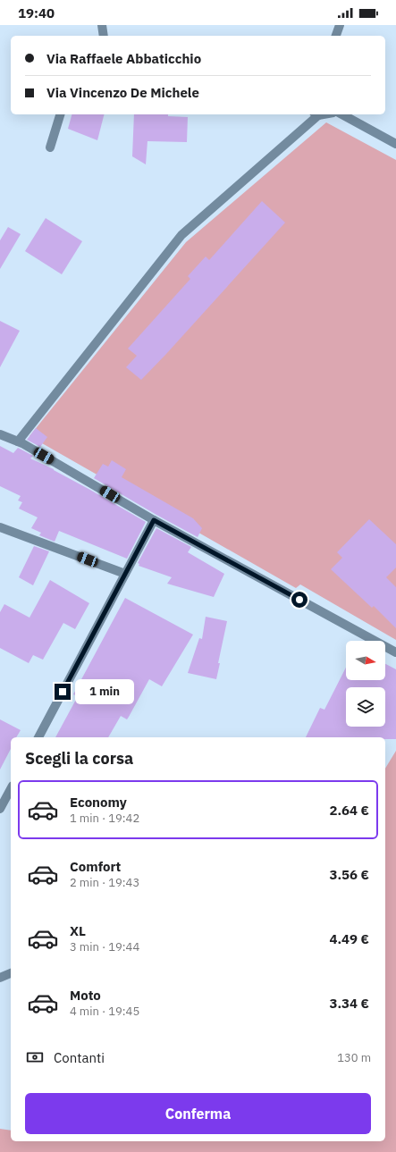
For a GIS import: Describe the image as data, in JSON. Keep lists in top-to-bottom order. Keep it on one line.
{"north":"right","page":{"status":"19:40","banner":["Via Raffaele Abbaticchio","Via Vincenzo De Michele"],"bubble":"1 min","heading":"Scegli la corsa","list":[{"name":"Economy","note":"1 min · 19:42","value":"2.64 €"},{"name":"Comfort","note":"2 min · 19:43","value":"3.56 €"},{"name":"XL","note":"3 min · 19:44","value":"4.49 €"},{"name":"Moto","note":"4 min · 19:45","value":"3.34 €"}],"pay":["Contanti","130 m"],"buttons":"Conferma"}}
